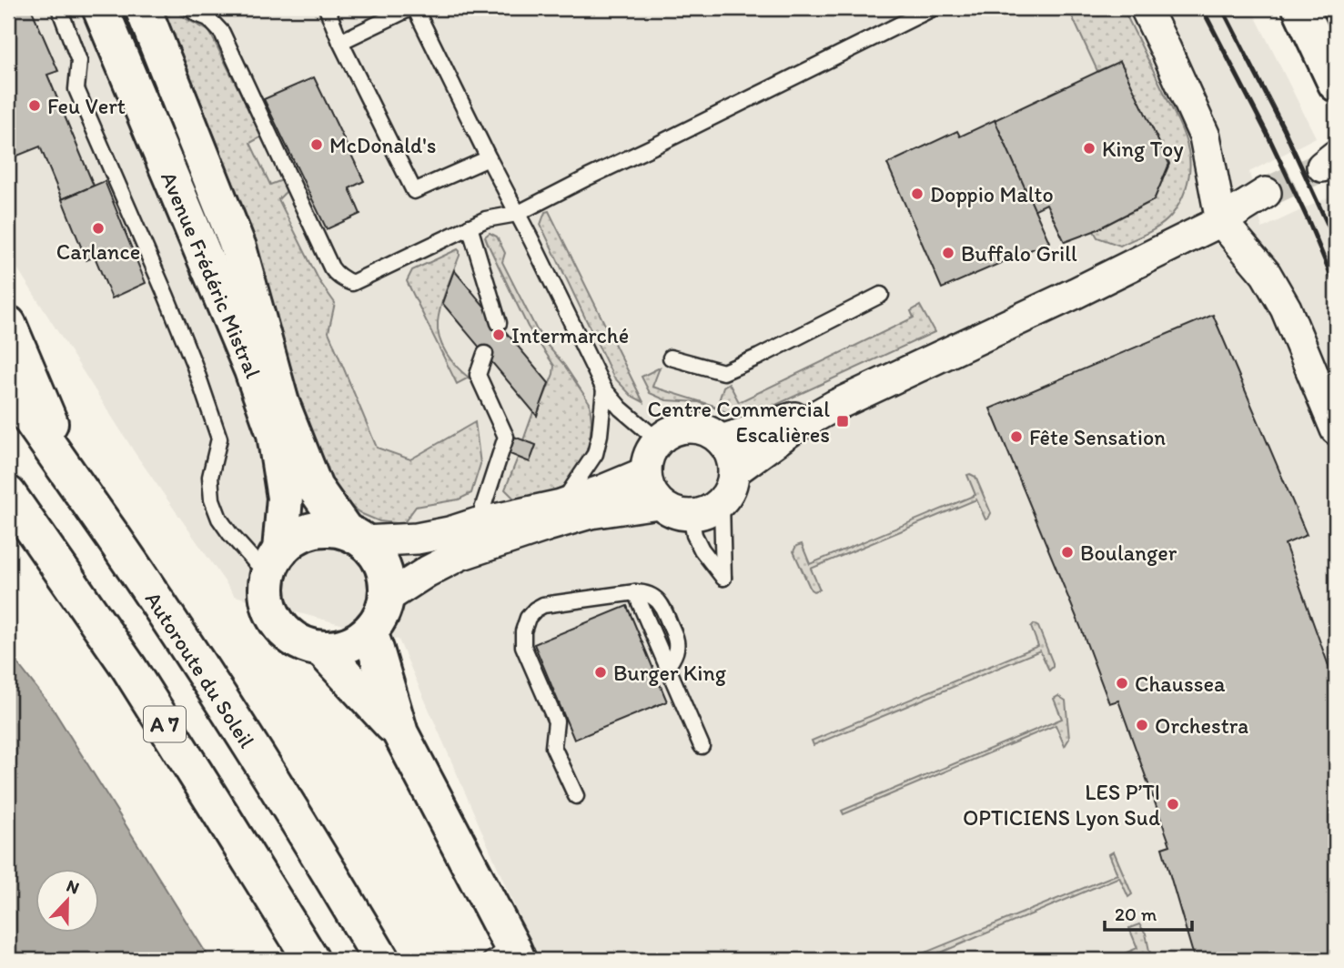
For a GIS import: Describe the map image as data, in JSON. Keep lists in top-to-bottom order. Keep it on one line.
{"streets":{"main road":["Avenue Frédéric Mistral","Autoroute du Soleil","A 7"]},"places":{"other":["Feu Vert","McDonald's","King Toy","Doppio Malto","Carlance","Buffalo Grill","Intermarché","Fête Sensation","Boulanger","Burger King","Chaussea","Orchestra","LES P’TI OPTICIENS Lyon Sud"],"transit":["Centre Commercial Escalières"]},"scale_bar":"20 m","north":"top"}
